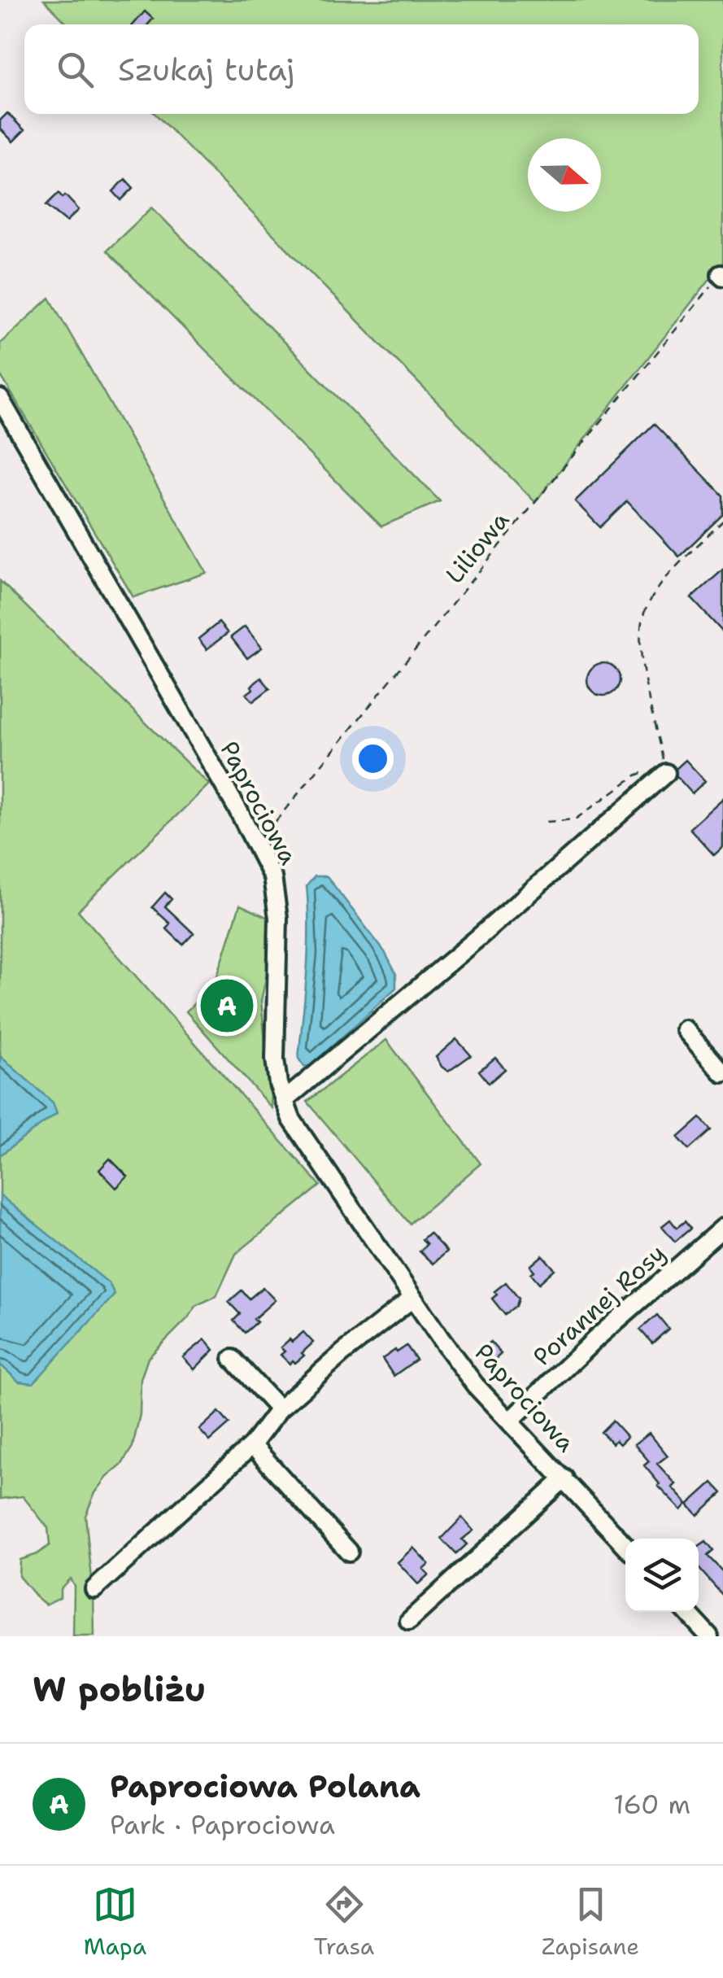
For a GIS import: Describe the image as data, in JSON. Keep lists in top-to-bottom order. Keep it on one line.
{"streets":{"street":["Paprociowa","Porannej Rosy"],"path":["Liliowa"]},"crossings":[["Liliowa","Paprociowa"],["Paprociowa","Porannej Rosy"]],"north":"right","page":{"search":"Szukaj tutaj","pins":"A","heading":"W pobliżu","list":[{"mark":"A","name":"Paprociowa Polana","note":"Park · Paprociowa","value":"160 m"}],"nav":["Mapa","Trasa","Zapisane"]}}
